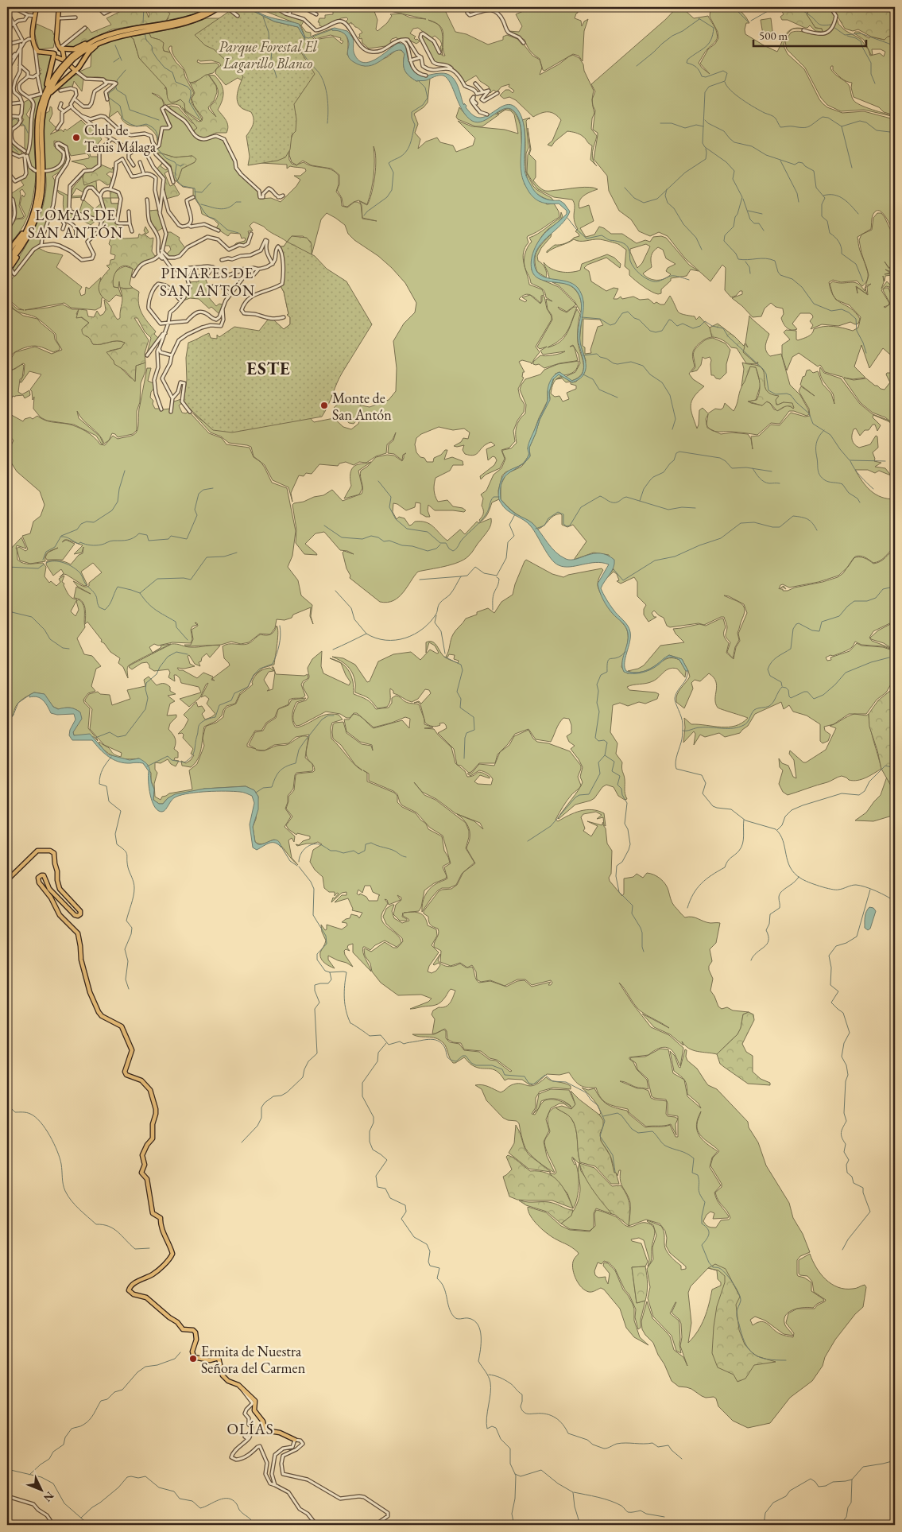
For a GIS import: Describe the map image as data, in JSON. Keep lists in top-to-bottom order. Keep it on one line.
{"districts":["LOMAS DE SAN ANTÓN","PINARES DE SAN ANTÓN","ESTE","OLÍAS"],"parks":["Parque Forestal El Lagarillo Blanco"],"places":["Club de Tenis Málaga","Monte de San Antón","Ermita de Nuestra Señora del Carmen"],"scale_bar":"500 m","north":"bottom right"}
